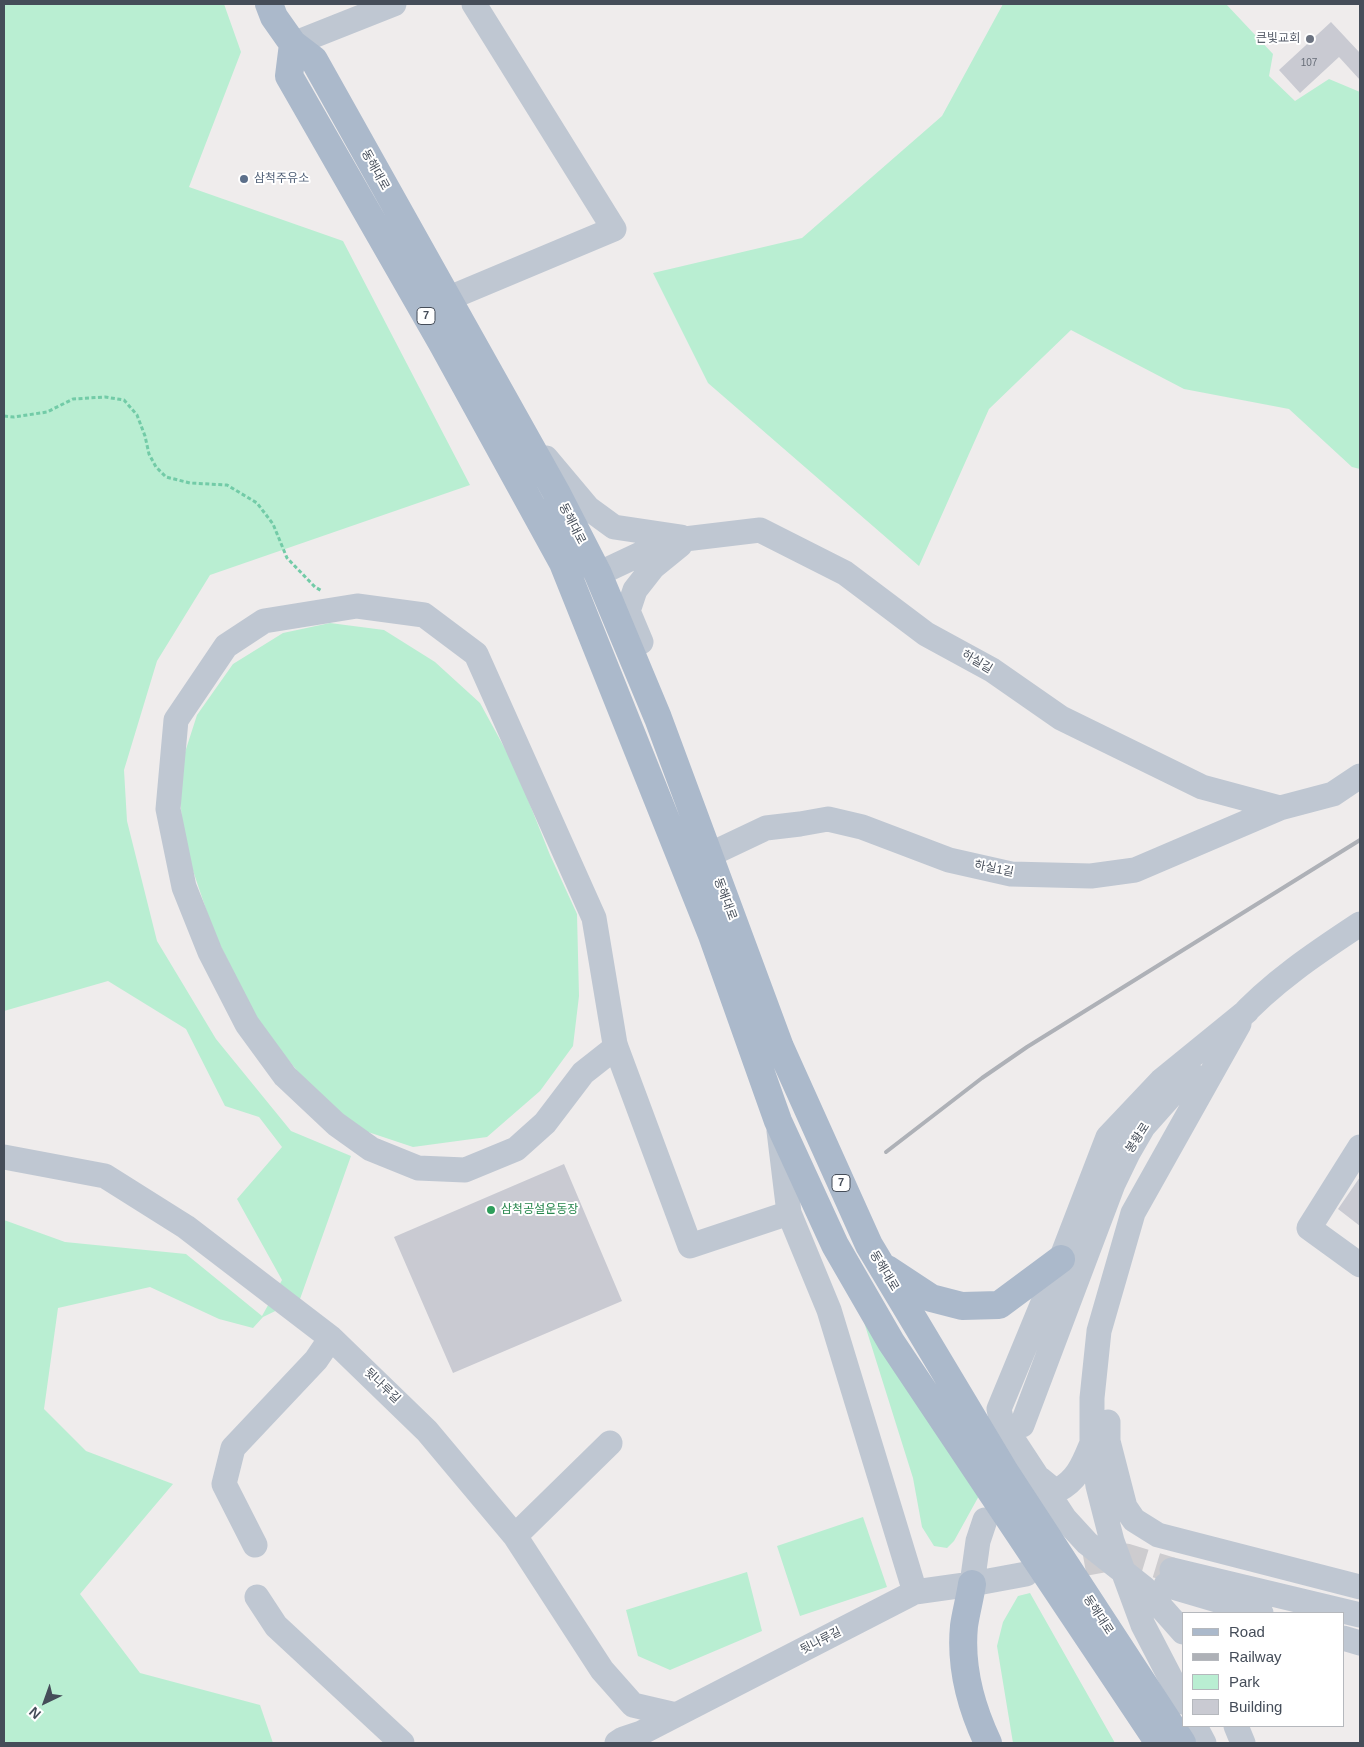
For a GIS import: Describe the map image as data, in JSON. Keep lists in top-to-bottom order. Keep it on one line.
{"streets":{"main road":["동해대로","7"],"street":["하실길","하실1길","봉황로","뒷나루길"]},"crossings":[["동해대로","하실길"],["동해대로","하실1길"],["하실길","하실1길"]],"places":["큰빛교회","삼척주유소","삼척공설운동장"],"house_numbers":["107"],"legend":["Road","Railway","Park","Building"],"north":"bottom left"}
